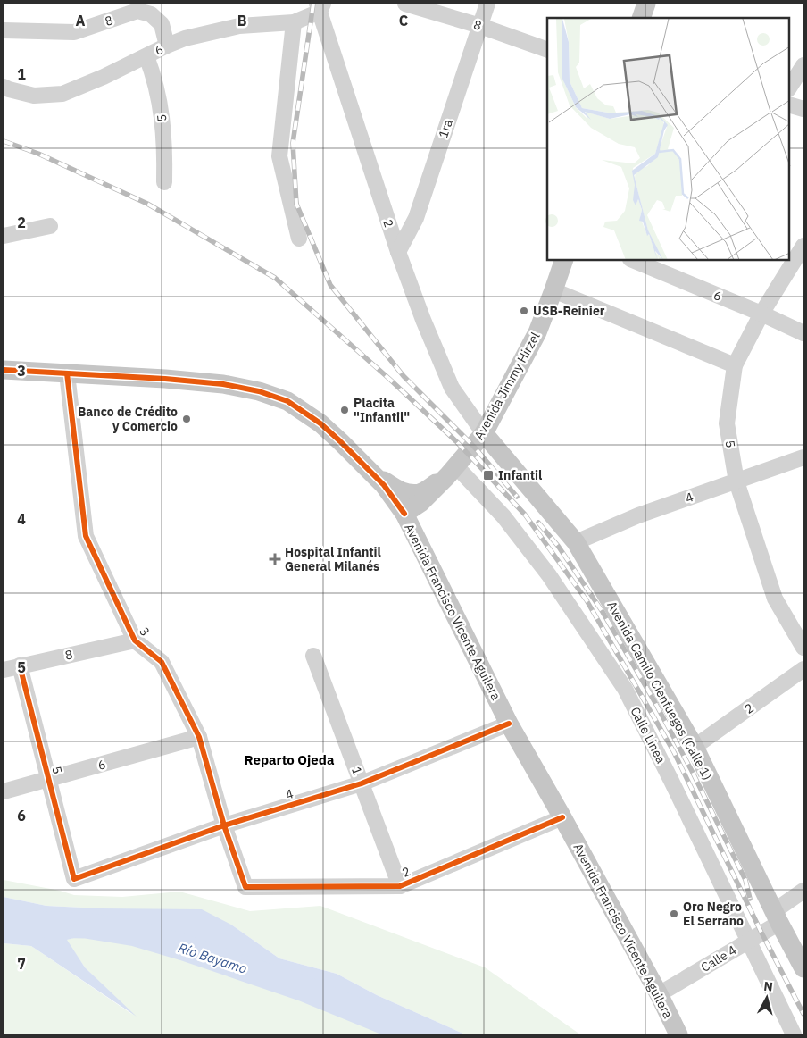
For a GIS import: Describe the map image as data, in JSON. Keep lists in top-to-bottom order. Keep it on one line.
{"streets":{"main road":["Avenida Jimmy Hirzel","Avenida Francisco Vicente Aguilera","Avenida Camilo Cienfuegos (Calle 1)"],"street":["8","6","5","1ra","2","4","3","Calle Linea","1","Calle 4"]},"crossings":[["8","6"],["8","5"],["8","1ra"],["8","3"],["6","5"],["6","2"],["6","3"],["5","4"],["1ra","2"],["2","Avenida Jimmy Hirzel"],["2","Avenida Francisco Vicente Aguilera"],["2","3"],["2","Avenida Camilo Cienfuegos (Calle 1)"],["2","1"],["Avenida Jimmy Hirzel","Avenida Francisco Vicente Aguilera"],["Avenida Jimmy Hirzel","Avenida Camilo Cienfuegos (Calle 1)"],["Avenida Jimmy Hirzel","Calle Linea"],["4","Avenida Francisco Vicente Aguilera"],["4","3"],["4","Avenida Camilo Cienfuegos (Calle 1)"],["4","1"],["Avenida Francisco Vicente Aguilera","3"],["Avenida Francisco Vicente Aguilera","Calle 4"],["Avenida Camilo Cienfuegos (Calle 1)","Calle 4"],["Calle Linea","Calle 4"]],"districts":["Reparto Ojeda"],"water":["Río Bayamo"],"places":{"other":["USB-Reinier","Placita \"Infantil\"","Banco de Crédito y Comercio","Oro Negro El Serrano"],"transit":["Infantil"],"health":["Hospital Infantil General Milanés"]},"north":"top","grid":{"columns":["A","B","C"],"rows":["1","2","3","4","5","6","7"]}}
